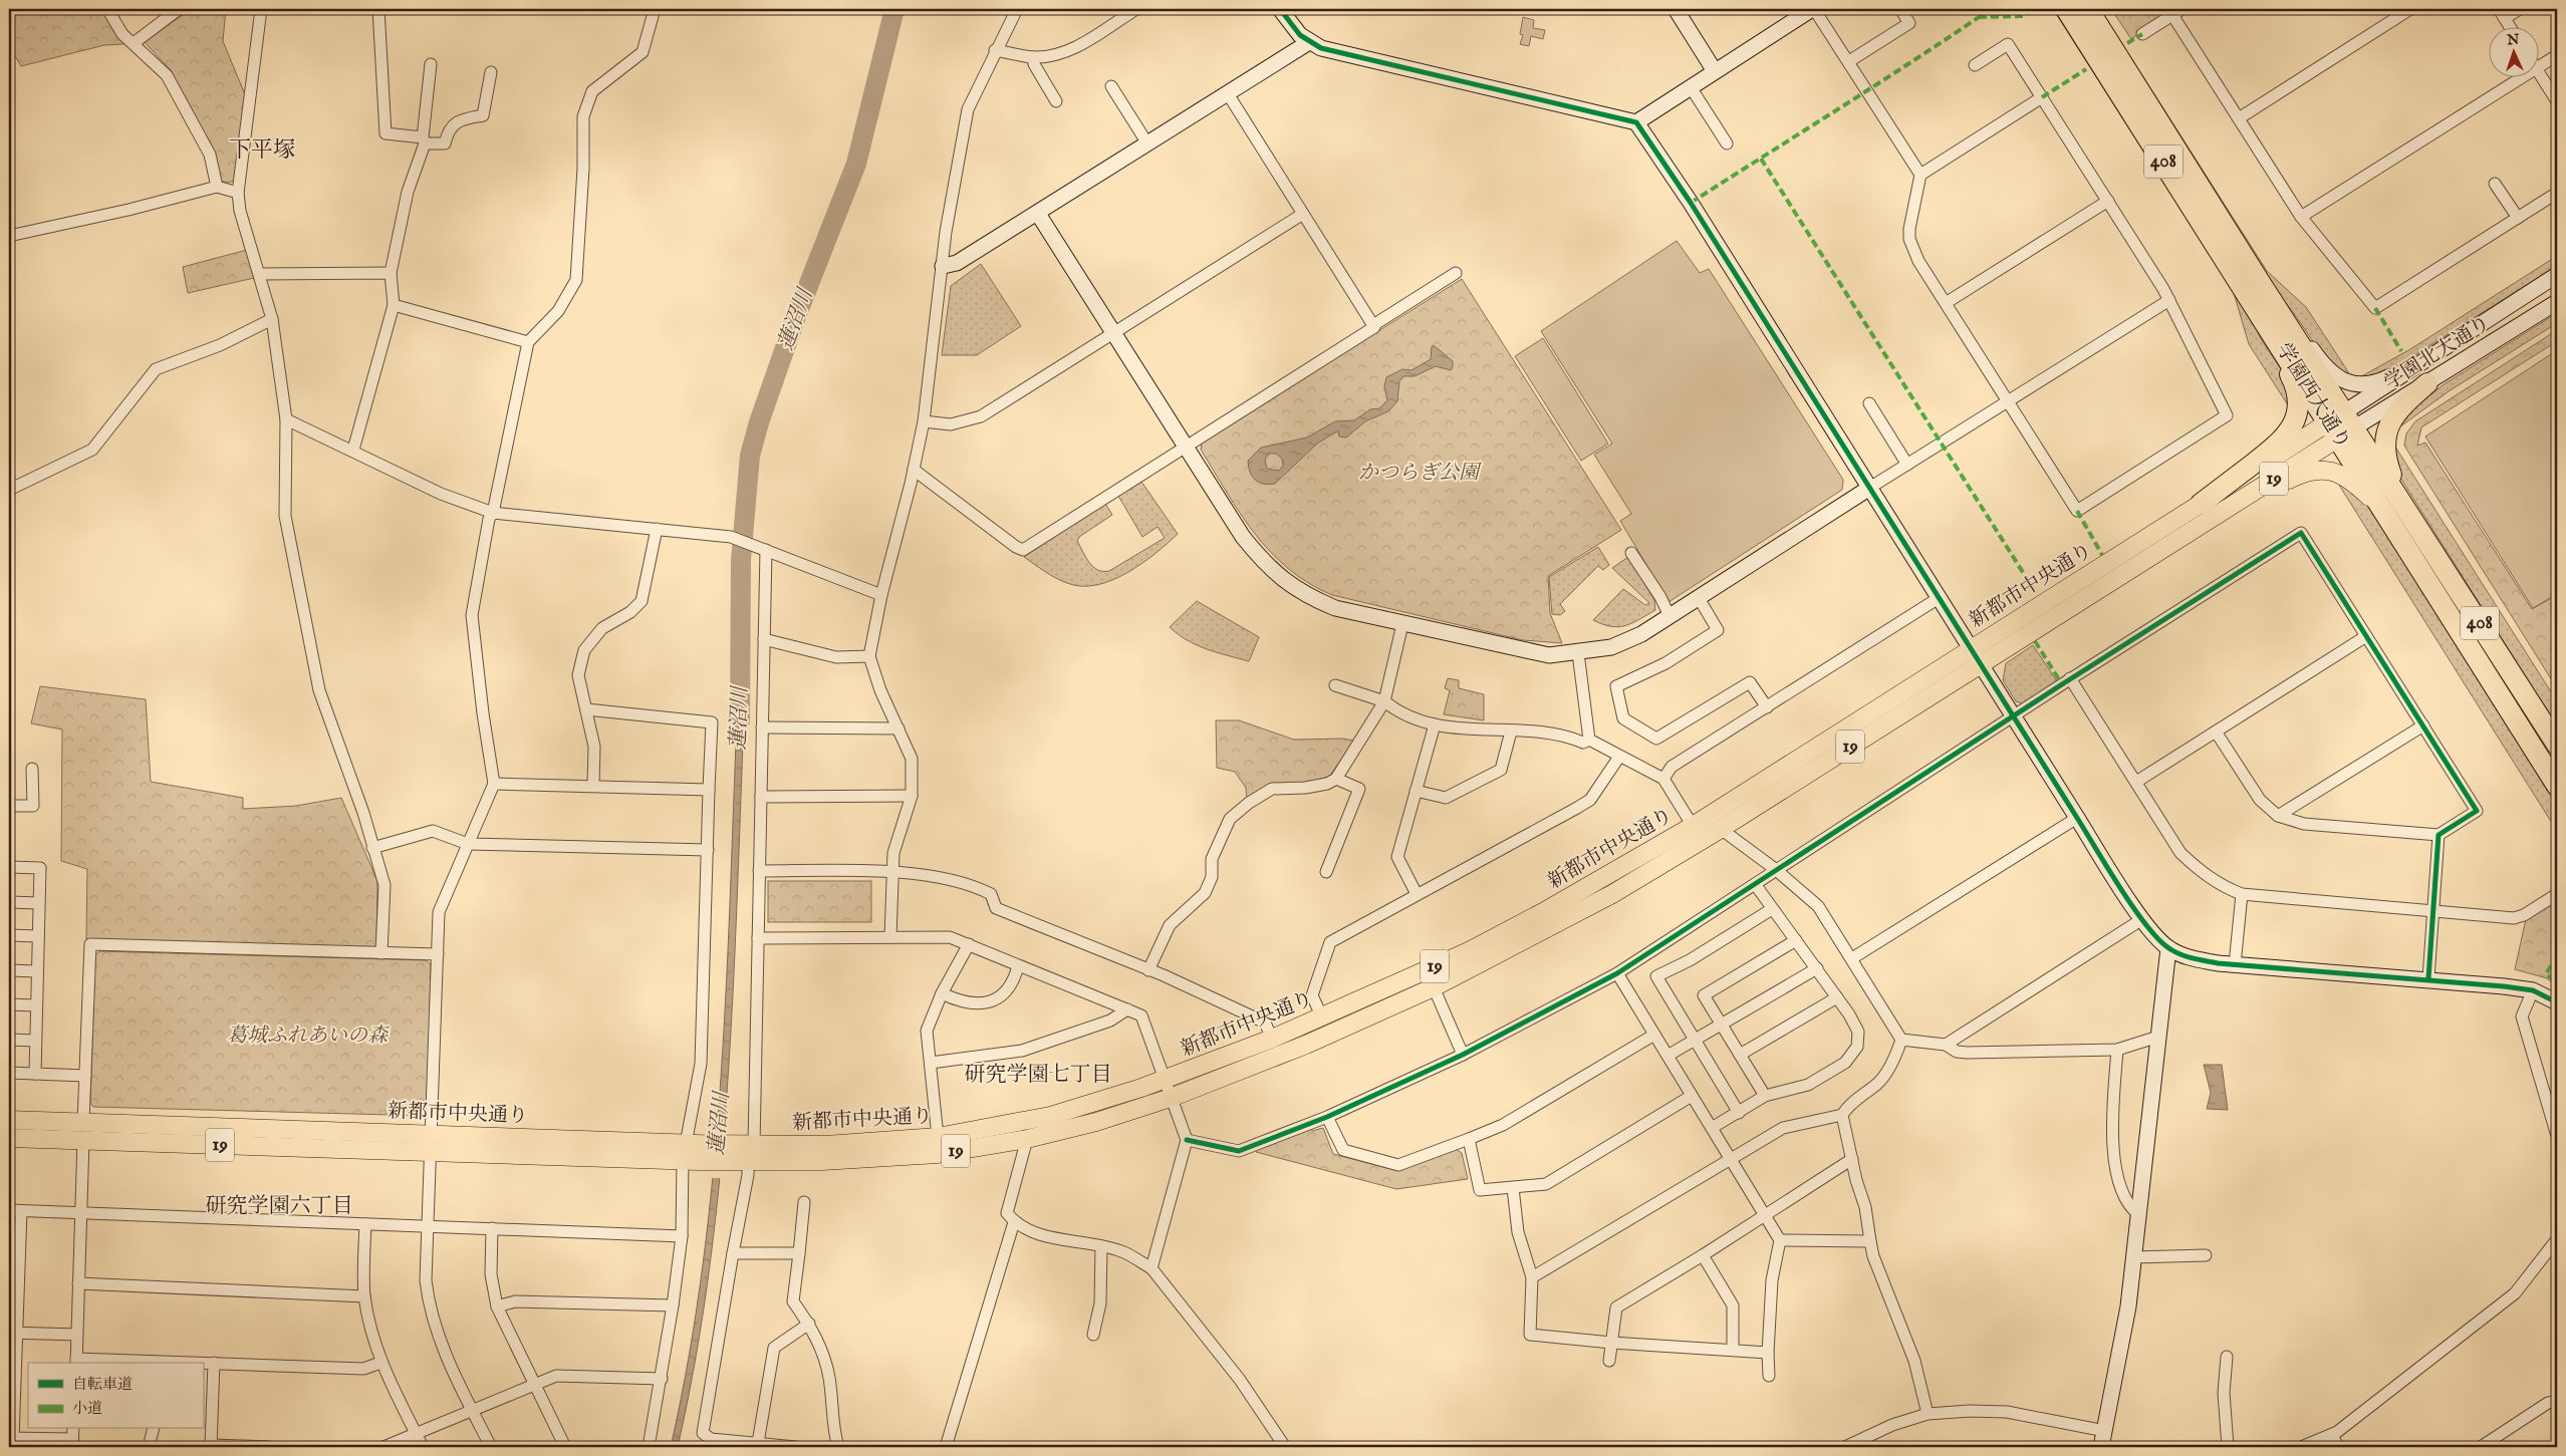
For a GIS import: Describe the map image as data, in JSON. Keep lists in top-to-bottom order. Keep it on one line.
{"streets":{"highway":["408","学園西大通り"],"main road":["19","新都市中央通り"],"street":["学園北大通り"]},"crossings":[["学園北大通り","学園西大通り"],["学園北大通り","新都市中央通り"],["学園西大通り","新都市中央通り"]],"districts":["下平塚","研究学園七丁目","研究学園六丁目"],"water":["蓮沼川"],"parks":["かつらぎ公園","葛城ふれあいの森"],"legend":["自転車道","小道"],"north":"top"}
